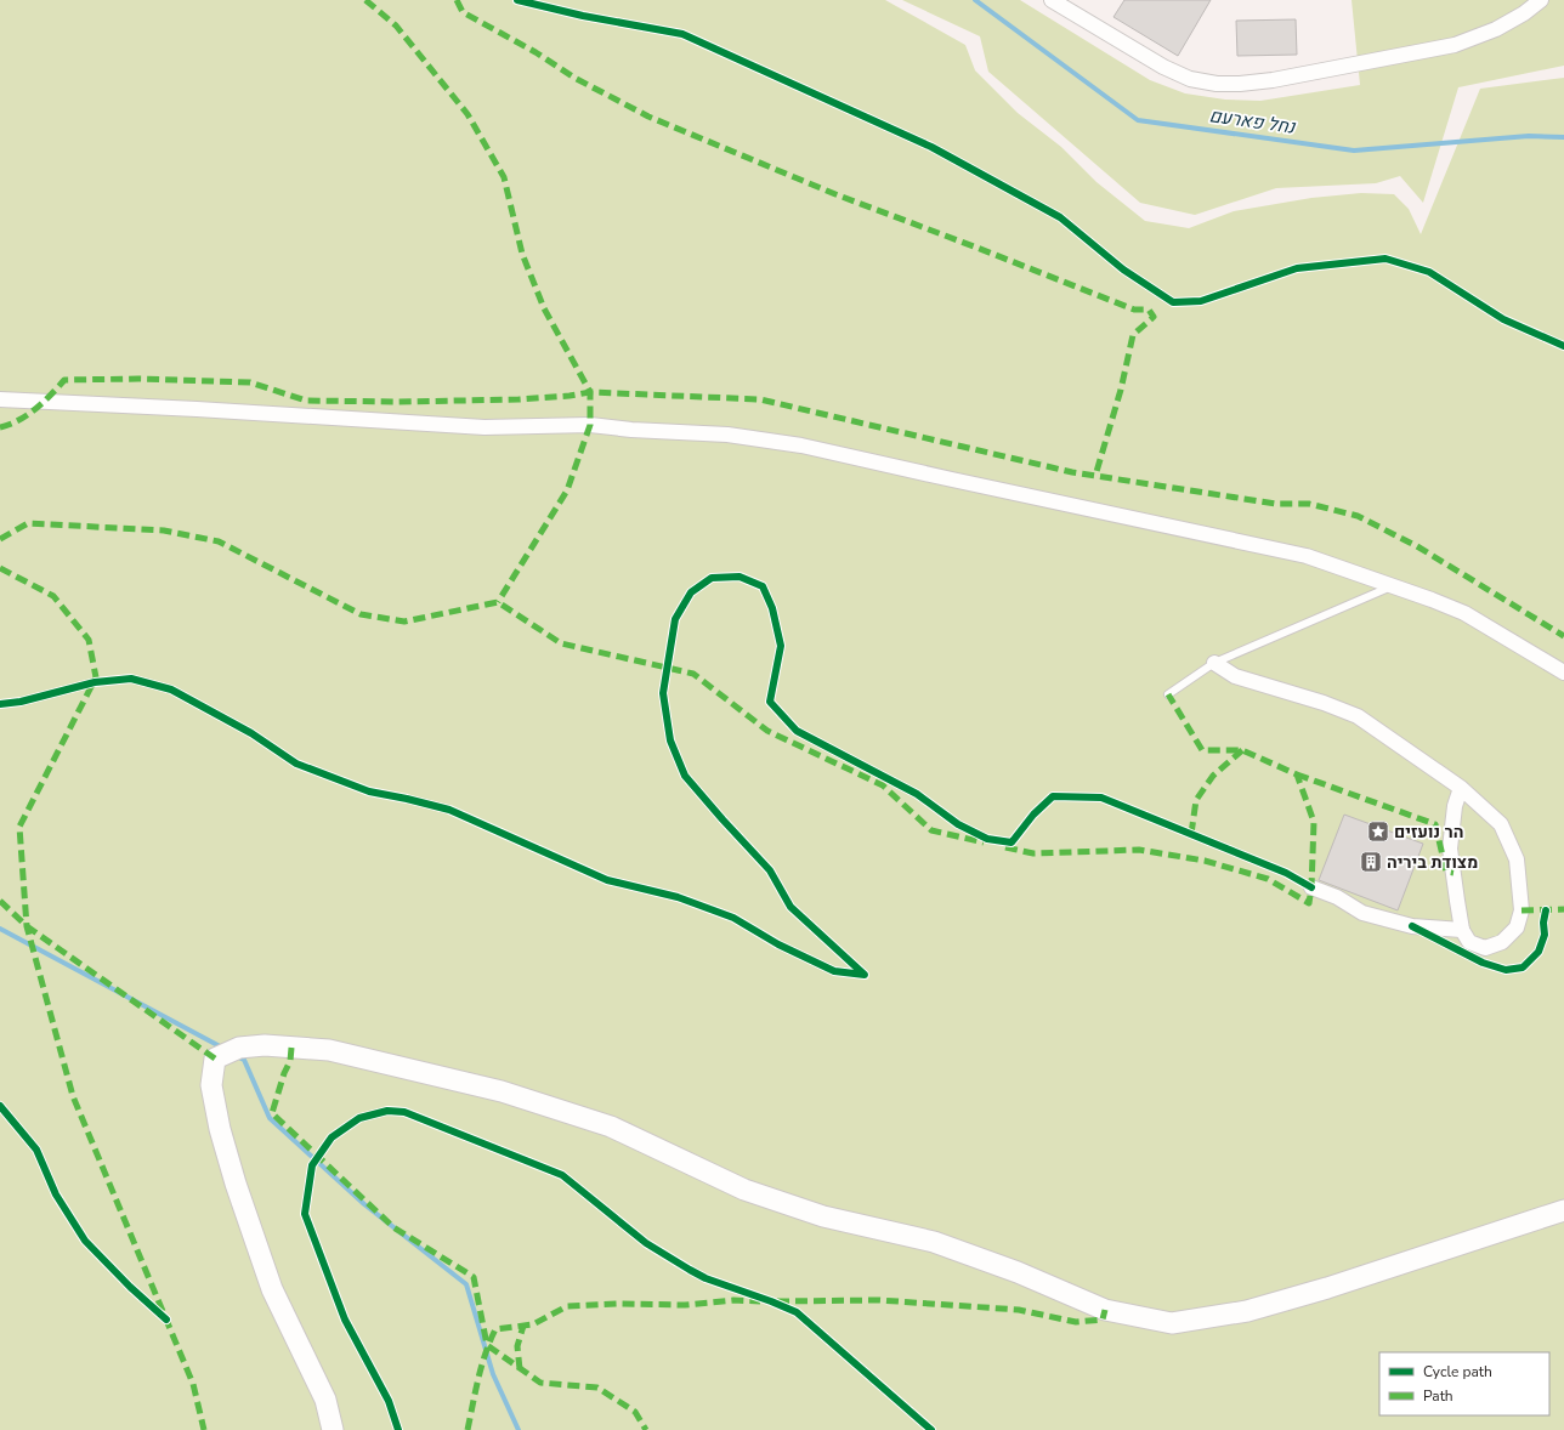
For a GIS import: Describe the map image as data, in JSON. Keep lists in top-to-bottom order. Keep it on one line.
{"water":["נחל פארעם"],"places":{"place":["הר נועזים"],"building":["מצודת ביריה"]},"legend":["Cycle path","Path"]}
